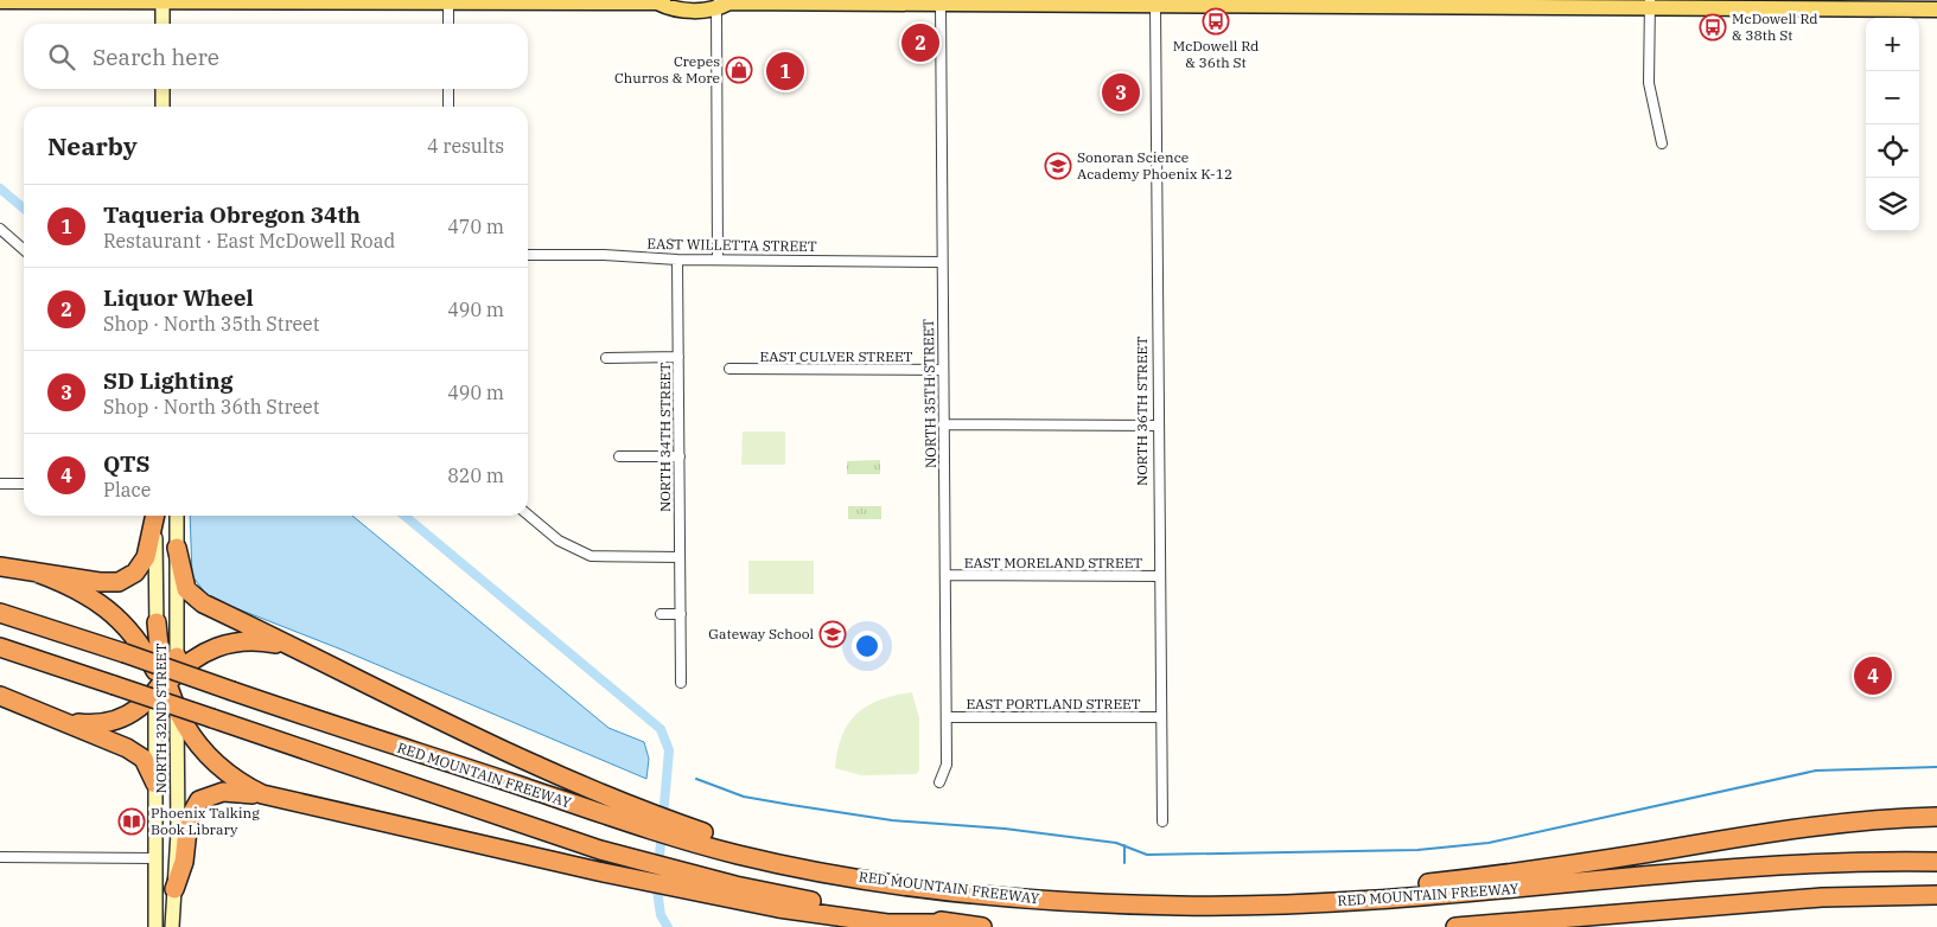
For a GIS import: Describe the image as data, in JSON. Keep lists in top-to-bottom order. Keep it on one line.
{"streets":{"highway":["RED MOUNTAIN FREEWAY"],"main road":["NORTH 32ND STREET"],"street":["EAST WILLETTA STREET","EAST CULVER STREET","NORTH 35TH STREET","NORTH 36TH STREET","NORTH 34TH STREET","EAST MORELAND STREET","EAST PORTLAND STREET"]},"crossings":[["EAST WILLETTA STREET","NORTH 35TH STREET"],["EAST WILLETTA STREET","NORTH 34TH STREET"],["EAST CULVER STREET","NORTH 35TH STREET"],["NORTH 35TH STREET","EAST MORELAND STREET"],["NORTH 35TH STREET","EAST PORTLAND STREET"],["NORTH 36TH STREET","EAST MORELAND STREET"],["NORTH 36TH STREET","EAST PORTLAND STREET"]],"places":{"bus stop":["McDowell Rd & 36th St","McDowell Rd & 38th St"],"shop":["Crepes Churros & More"],"school or university":["Sonoran Science Academy Phoenix K-12","Gateway School"],"library":["Phoenix Talking Book Library"]},"page":{"map_buttons":["+","−"],"pins":["2","1","3","4"],"search":"Search here","heading":["Nearby","4 results"],"list":[{"mark":"1","name":"Taqueria Obregon 34th","note":"Restaurant · East McDowell Road","value":"470 m"},{"mark":"2","name":"Liquor Wheel","note":"Shop · North 35th Street","value":"490 m"},{"mark":"3","name":"SD Lighting","note":"Shop · North 36th Street","value":"490 m"},{"mark":"4","name":"QTS","note":"Place","value":"820 m"}]}}
